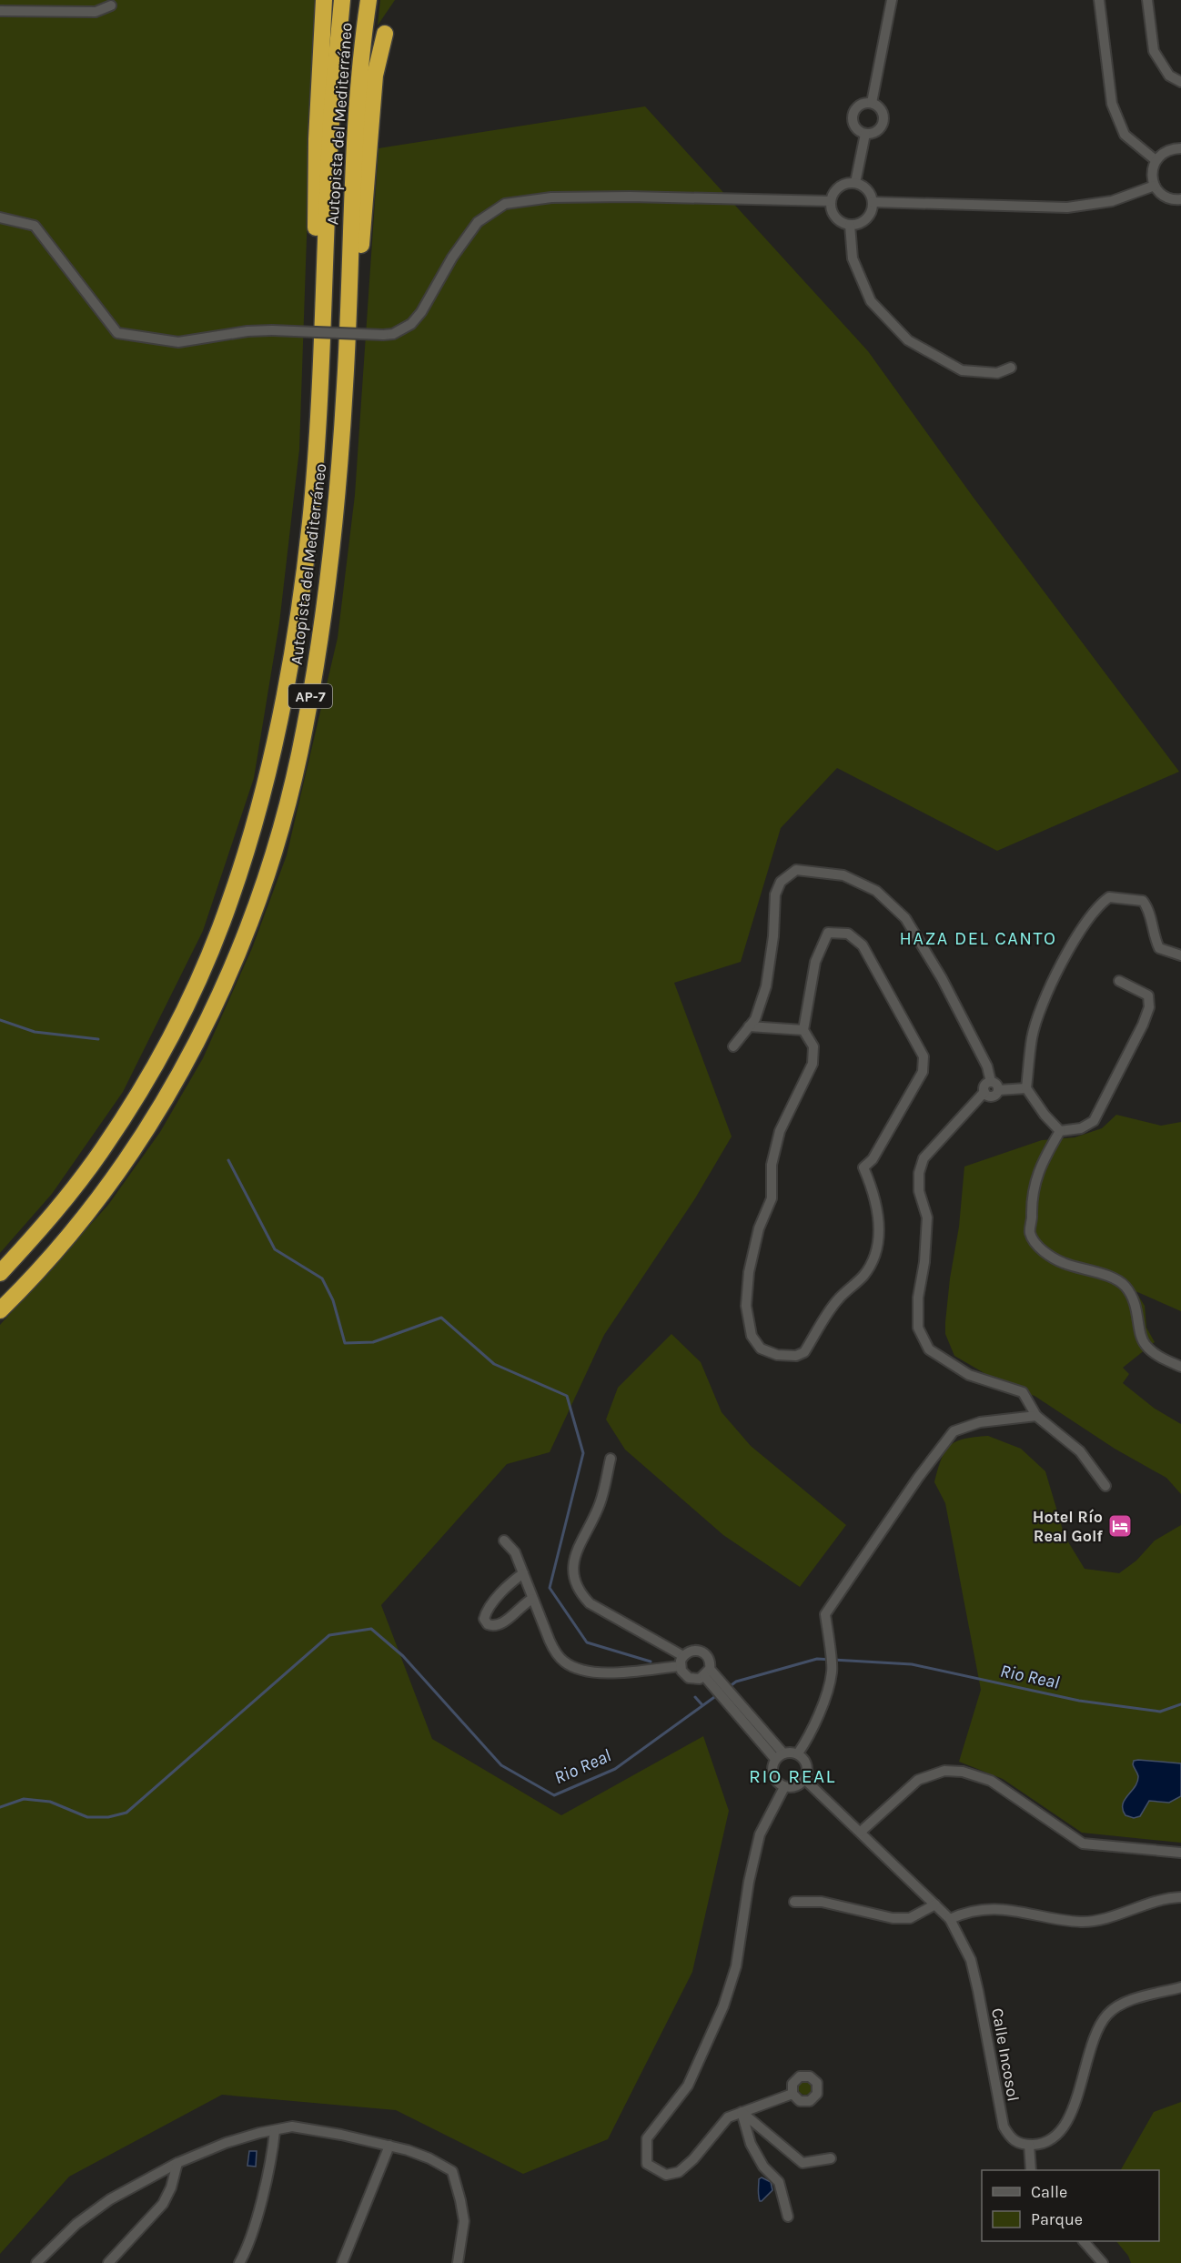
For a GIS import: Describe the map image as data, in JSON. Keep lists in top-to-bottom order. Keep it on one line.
{"streets":{"highway":["Autopista del Mediterráneo","AP-7"],"street":["Calle Incosol"]},"districts":["HAZA DEL CANTO","RIO REAL"],"water":["Rio Real"],"places":{"hotel":["Hotel Río Real Golf"]},"legend":["Calle","Parque"]}
